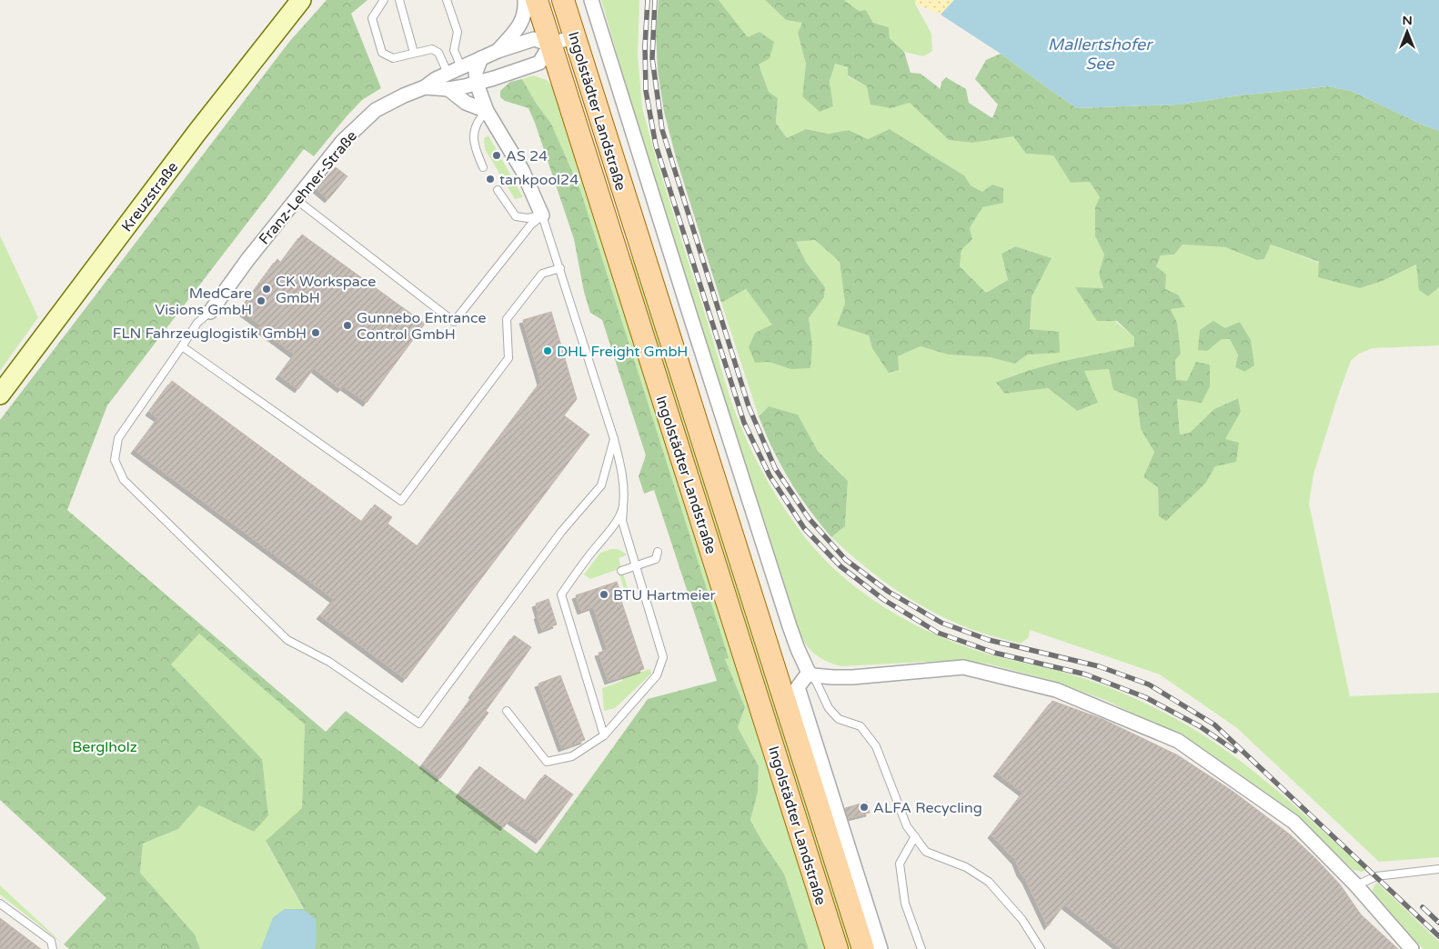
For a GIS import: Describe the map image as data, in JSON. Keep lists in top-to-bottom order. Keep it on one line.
{"streets":{"main road":["Ingolstädter Landstraße","Kreuzstraße"],"street":["Franz-Lehner-Straße"]},"crossings":[["Ingolstädter Landstraße","Franz-Lehner-Straße"]],"water":["Mallertshofer See"],"parks":["Berglholz"],"places":["AS 24","tankpool24","CK Workspace GmbH","MedCare Visions GmbH","Gunnebo Entrance Control GmbH","FLN Fahrzeuglogistik GmbH","DHL Freight GmbH","BTU Hartmeier","ALFA Recycling"],"north":"top"}
